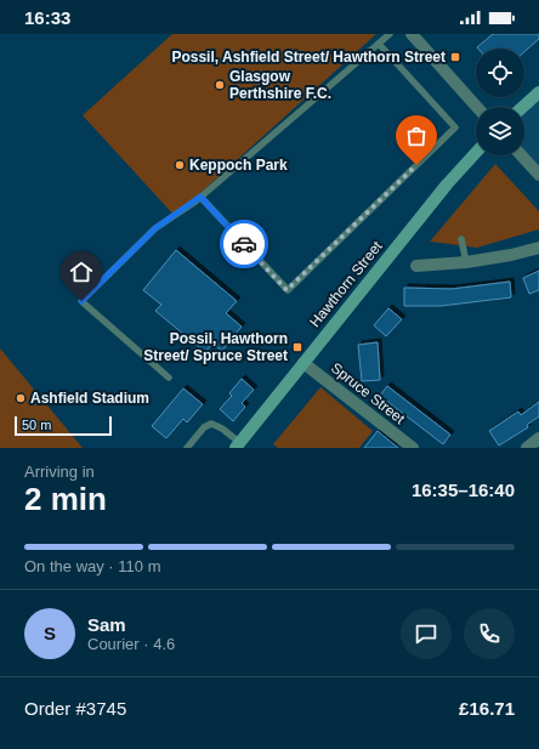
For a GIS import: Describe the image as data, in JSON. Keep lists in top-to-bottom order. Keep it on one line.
{"streets":{"main road":["Hawthorn Street"],"street":["Spruce Street"]},"crossings":[["Hawthorn Street","Spruce Street"]],"places":{"transit":["Possil, Ashfield Street/ Hawthorn Street","Possil, Hawthorn Street/ Spruce Street"],"other":["Glasgow Perthshire F.C.","Keppoch Park","Ashfield Stadium"]},"scale_bar":"50 m","page":{"status":"16:33","scale":"50 m","heading":["2 min","Arriving in","16:35–16:40"],"panel":["Sam","Courier · 4.6","Order #3745","£16.71"],"bar":"On the way · 110 m","round":"S"}}
